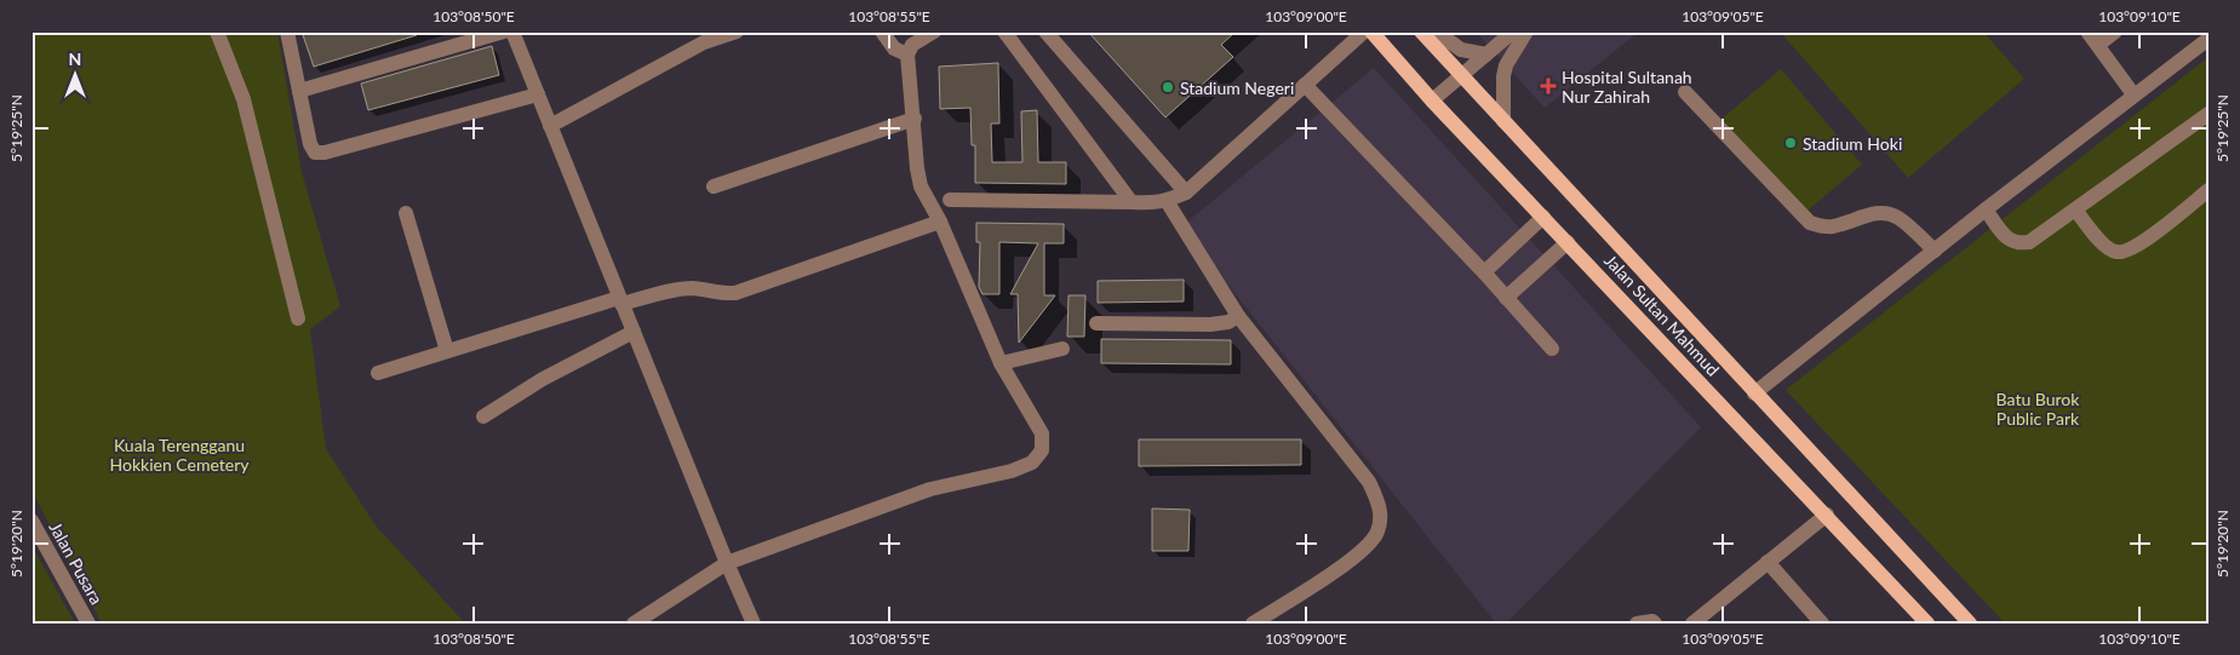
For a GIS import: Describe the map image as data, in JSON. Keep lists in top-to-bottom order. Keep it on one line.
{"streets":{"main road":["Jalan Sultan Mahmud"],"street":["Jalan Pusara"]},"parks":["Batu Burok Public Park","Kuala Terengganu Hokkien Cemetery"],"places":{"health":["Hospital Sultanah Nur Zahirah"],"other":["Stadium Negeri","Stadium Hoki"]},"north":"top","coordinates":["103°08'50\"E","103°08'55\"E","103°09'00\"E","103°09'05\"E","103°09'10\"E","5°19'25\"N","5°19'20\"N"]}
